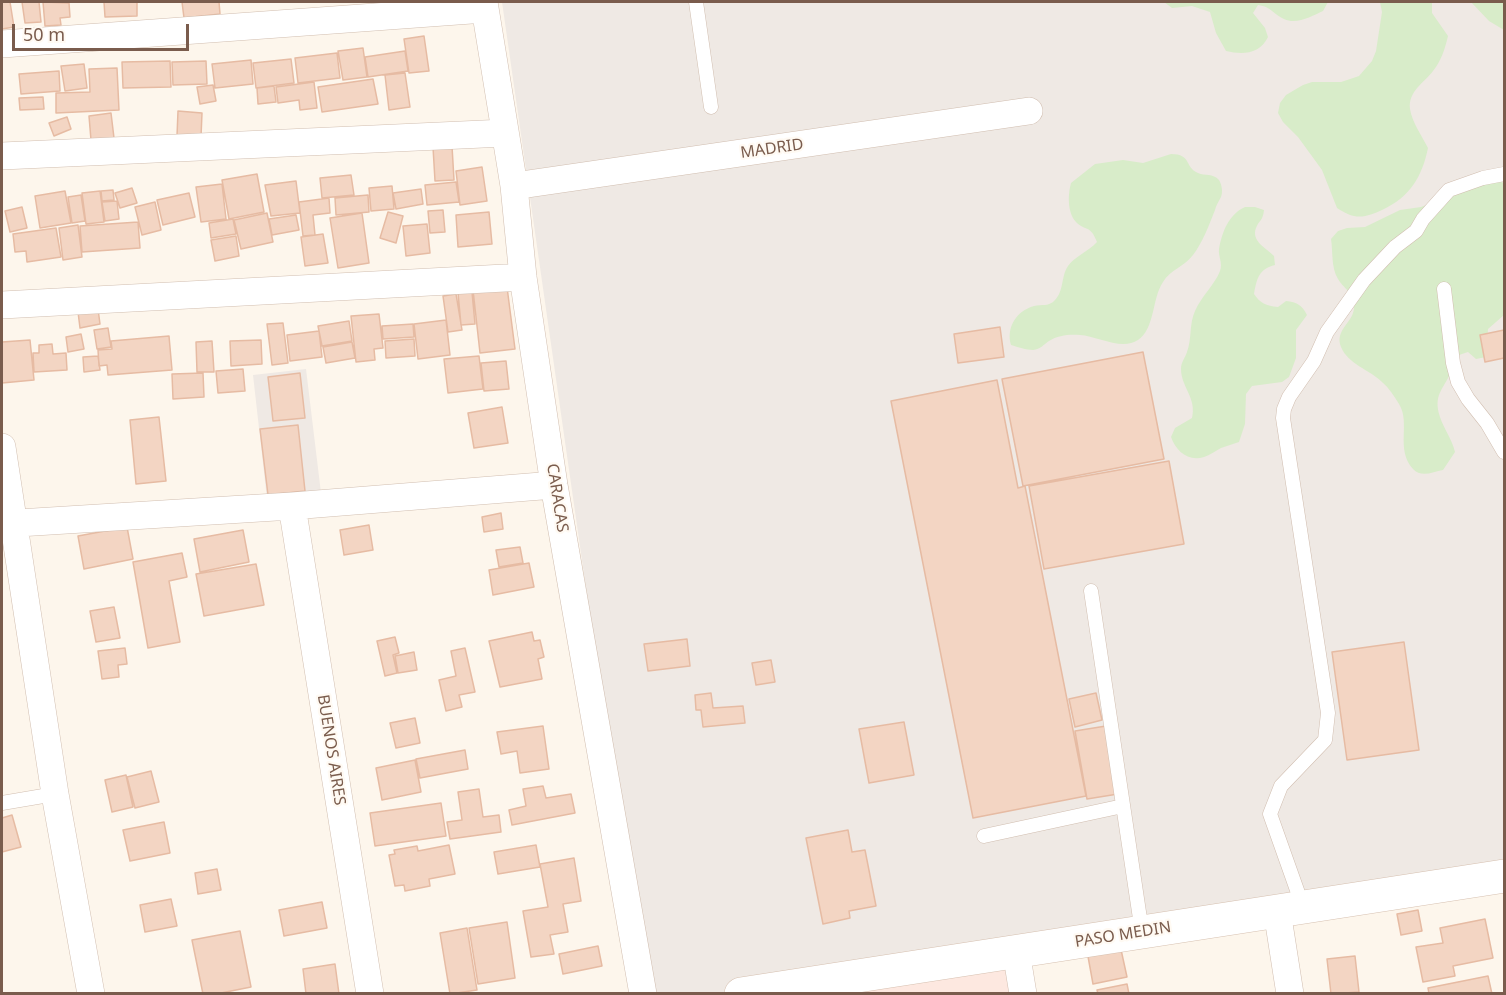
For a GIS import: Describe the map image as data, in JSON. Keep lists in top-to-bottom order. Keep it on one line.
{"streets":{"street":["MADRID","CARACAS","BUENOS AIRES","PASO MEDIN"]},"crossings":[["MADRID","CARACAS"]],"scale_bar":"50 m"}
